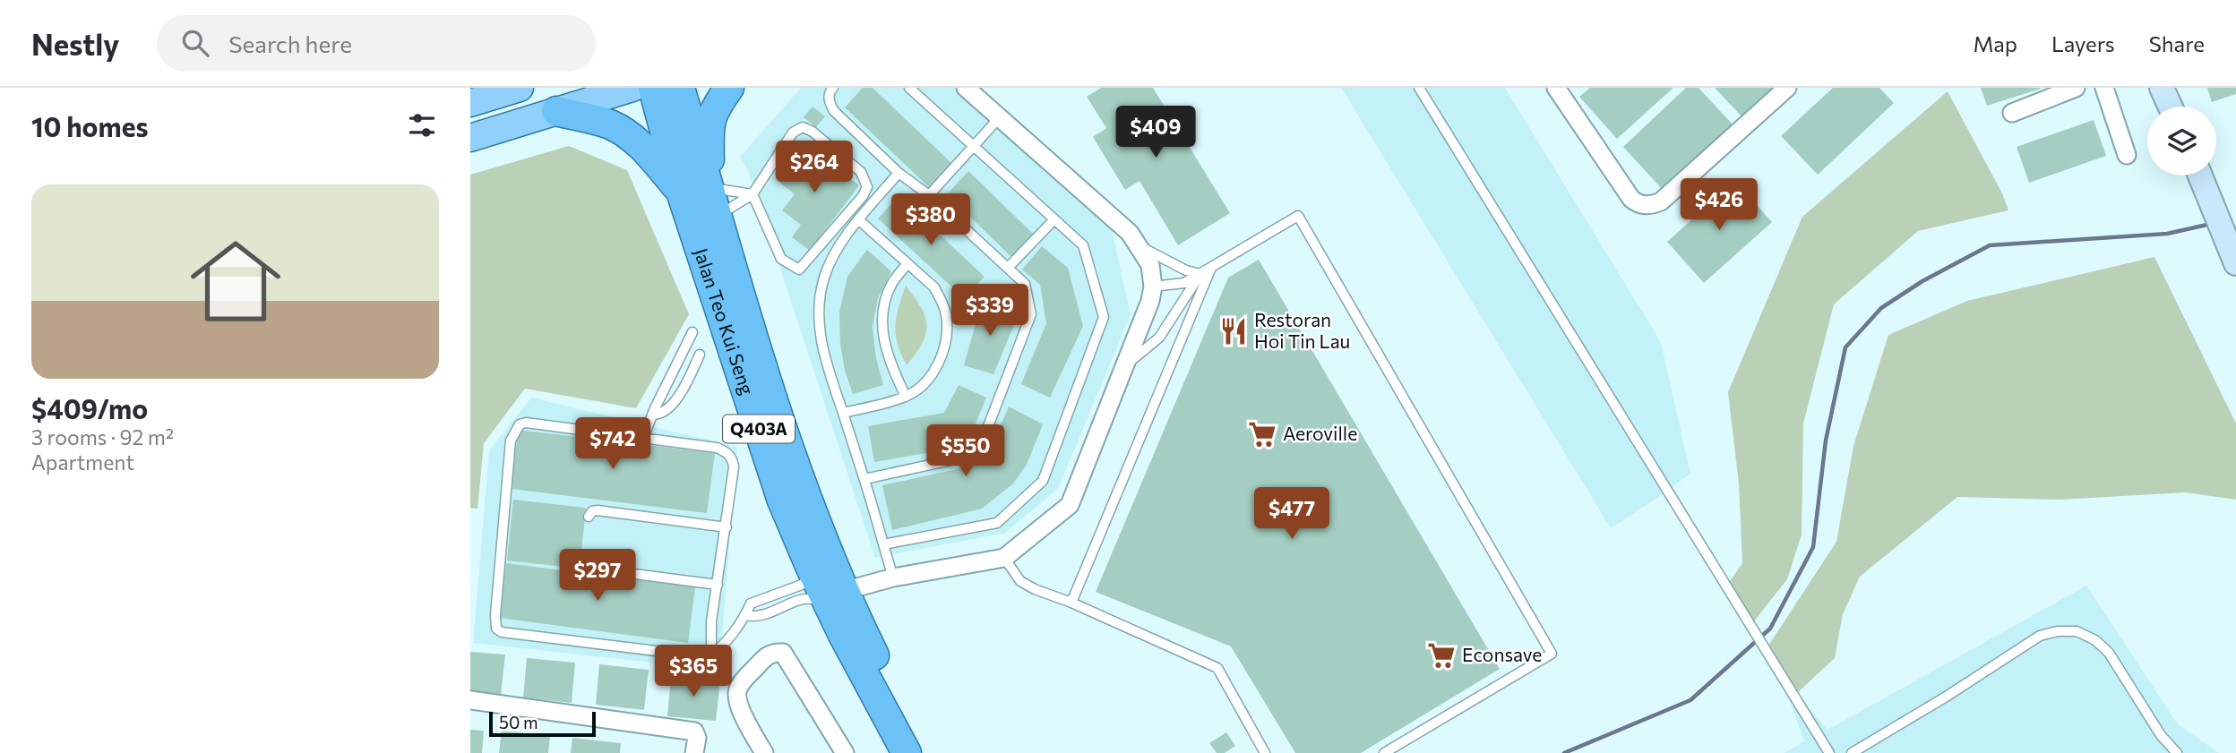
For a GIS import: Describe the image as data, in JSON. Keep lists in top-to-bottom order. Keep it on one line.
{"streets":{"highway":["Jalan Teo Kui Seng","Q403A"]},"places":{"restaurant":["Restoran Hoi Tin Lau"],"supermarket":["Aeroville","Econsave"]},"scale_bar":"50 m","page":{"header":"Nestly","search":"Search here","nav":["Map","Layers","Share"],"heading":"10 homes","price":["$409","$264","$426","$380","$339","$742","$550","$477","$297","$365"],"list":[{"name":"$409/mo","note":"3 rooms · 92 m² · Apartment"}],"scale":"50 m"}}
